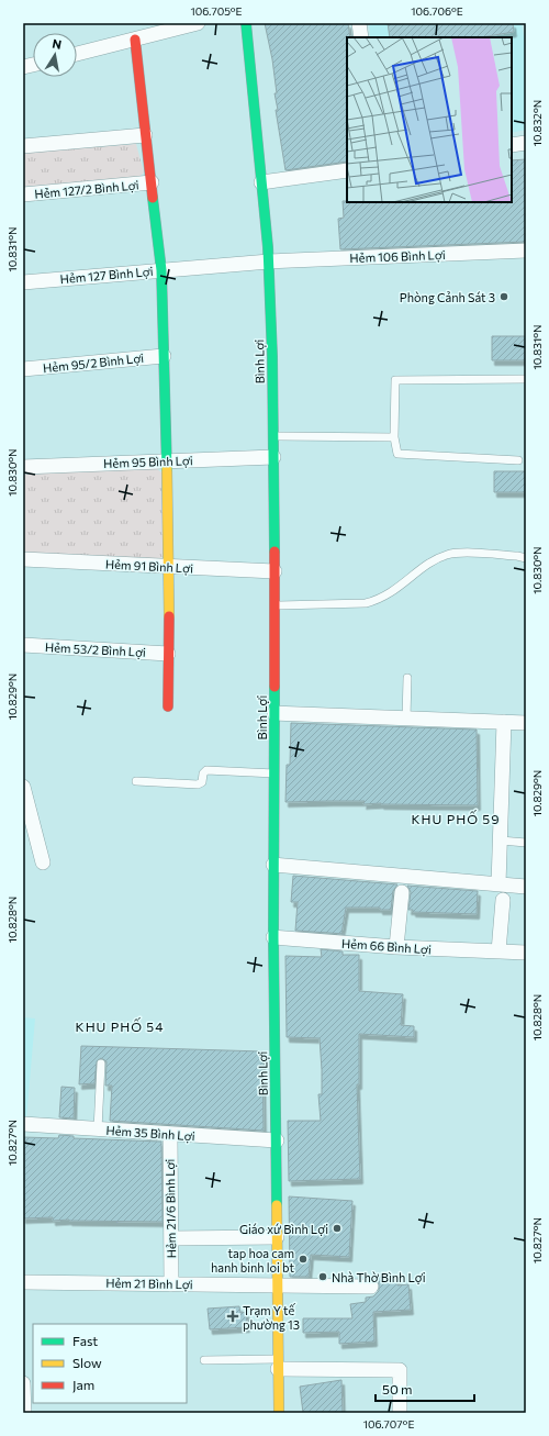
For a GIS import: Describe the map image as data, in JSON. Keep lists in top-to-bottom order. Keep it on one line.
{"streets":{"street":["Hẻm 127/2 Bình Lợi","Hẻm 106 Bình Lợi","Hẻm 127 Bình Lợi","Bình Lợi","Hẻm 95/2 Bình Lợi","Hẻm 95 Bình Lợi","Hẻm 91 Bình Lợi","Hẻm 53/2 Bình Lợi","Hẻm 66 Bình Lợi","Hẻm 35 Bình Lợi","Hẻm 21/6 Bình Lợi","Hẻm 21 Bình Lợi"]},"crossings":[["Hẻm 127/2 Bình Lợi","Hẻm 127 Bình Lợi"],["Hẻm 106 Bình Lợi","Hẻm 127 Bình Lợi"],["Hẻm 106 Bình Lợi","Bình Lợi"],["Hẻm 127 Bình Lợi","Bình Lợi"],["Bình Lợi","Hẻm 95 Bình Lợi"],["Bình Lợi","Hẻm 91 Bình Lợi"],["Bình Lợi","Hẻm 66 Bình Lợi"],["Bình Lợi","Hẻm 35 Bình Lợi"],["Bình Lợi","Hẻm 21 Bình Lợi"],["Hẻm 35 Bình Lợi","Hẻm 21/6 Bình Lợi"],["Hẻm 21/6 Bình Lợi","Hẻm 21 Bình Lợi"]],"districts":["KHU PHỐ 59","KHU PHỐ 54"],"places":{"other":["Phòng Cảnh Sát 3","Giáo xứ Bình Lợi","tap hoa cam hanh binh loi bt","Nhà Thờ Bình Lợi"],"health":["Trạm Y tế phường 13"]},"legend":["Fast","Slow","Jam"],"scale_bar":"50 m","north":"top","coordinates":["106.705°E","106.706°E","10.832°N","10.831°N","10.830°N","10.829°N","10.828°N","10.827°N","106.707°E"]}
